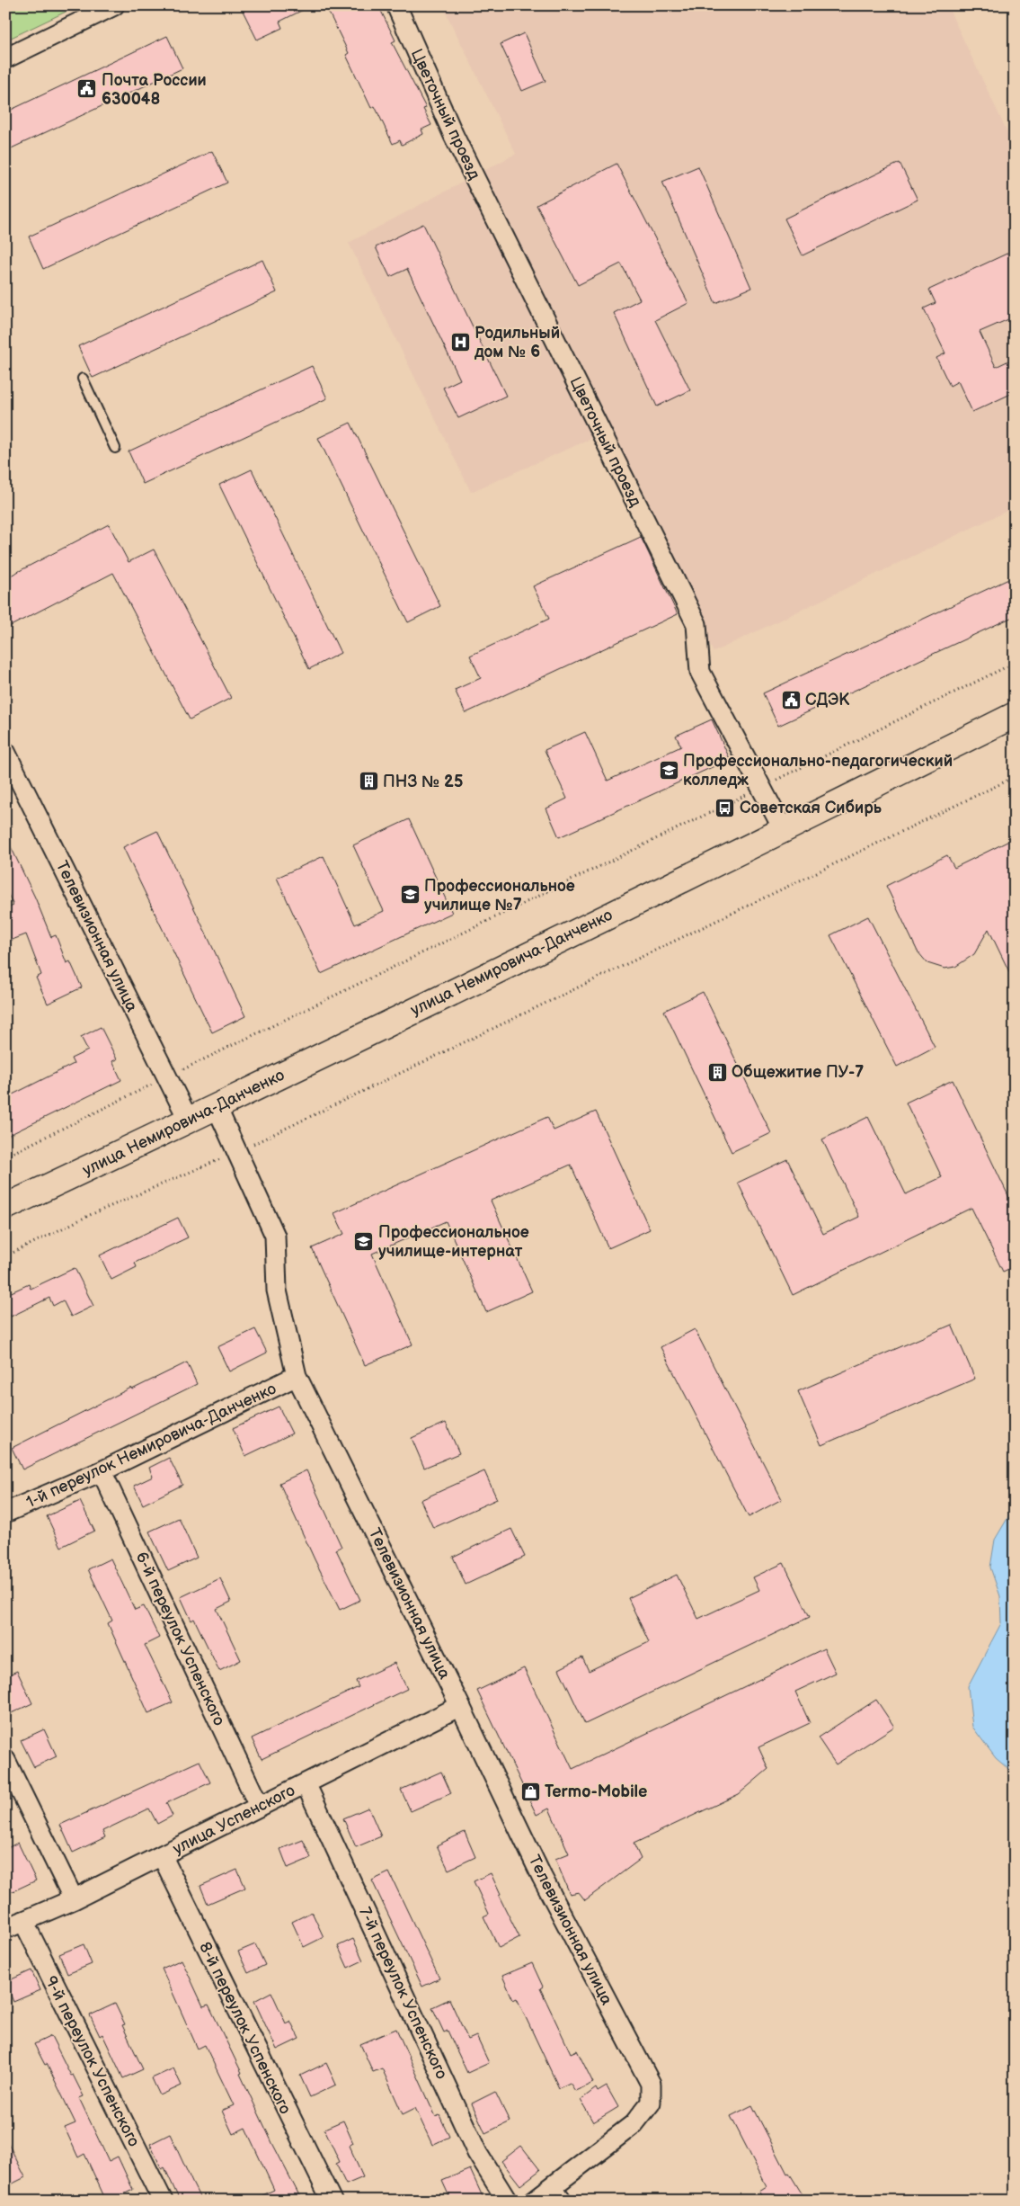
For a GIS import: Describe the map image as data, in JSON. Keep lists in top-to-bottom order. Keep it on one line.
{"streets":{"main road":["улица Немировича-Данченко"],"street":["Цветочный проезд","Телевизионная улица","1-й переулок Немировича-Данченко","6-й переулок Успенского","улица Успенского","7-й переулок Успенского","8-й переулок Успенского","9-й переулок Успенского"]},"crossings":[["Цветочный проезд","улица Немировича-Данченко"],["Телевизионная улица","улица Немировича-Данченко"],["Телевизионная улица","1-й переулок Немировича-Данченко"],["Телевизионная улица","улица Успенского"],["1-й переулок Немировича-Данченко","6-й переулок Успенского"],["6-й переулок Успенского","улица Успенского"],["улица Успенского","7-й переулок Успенского"],["улица Успенского","8-й переулок Успенского"],["улица Успенского","9-й переулок Успенского"]],"places":{"public building":["Почта России 630048","СДЭК"],"hospital":["Родильный дом № 6"],"school or university":["Профессионально-педагогический колледж","Профессиональное училище №7","Профессиональное училище-интернат"],"building":["ПНЗ № 25","Общежитие ПУ-7"],"bus stop":["Советская Сибирь"],"shop":["Termo-Mobile"]}}
